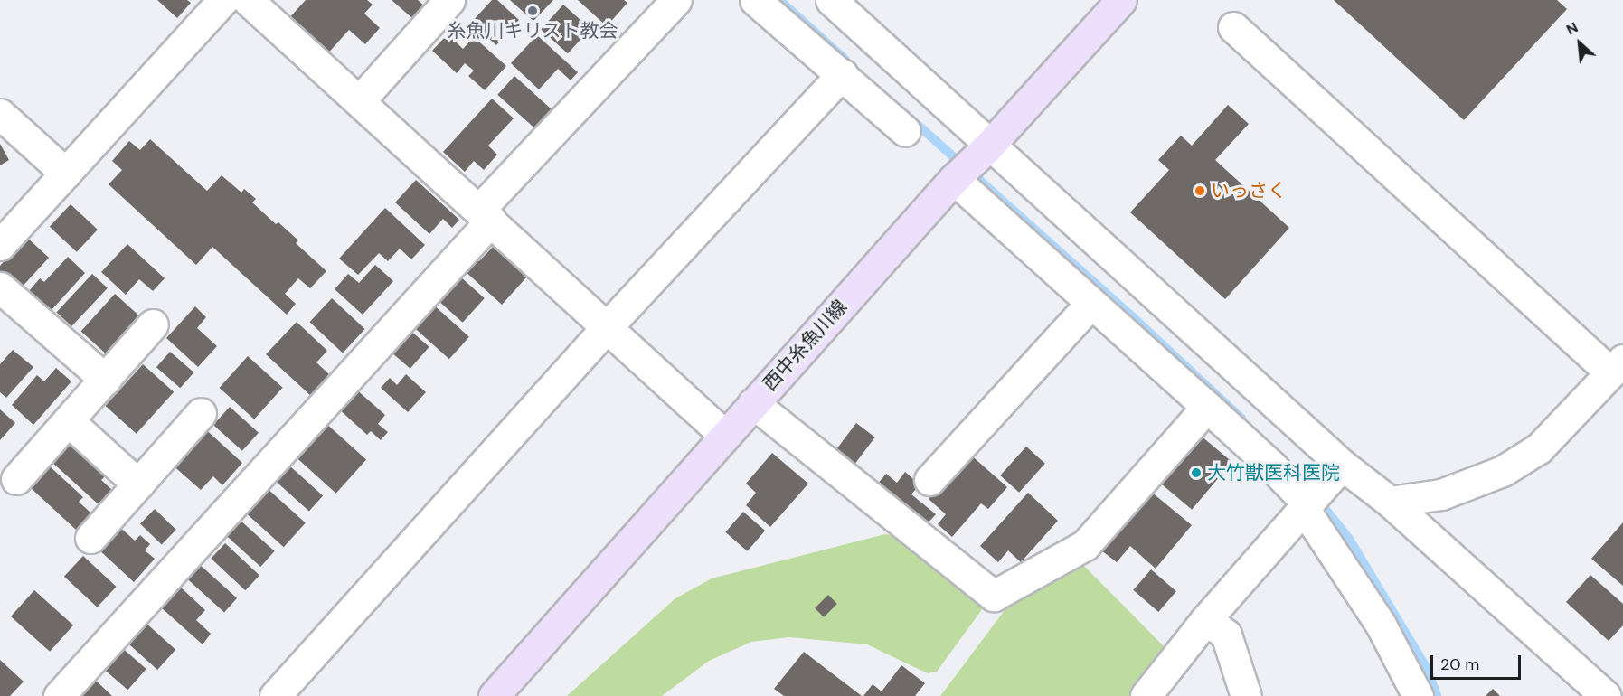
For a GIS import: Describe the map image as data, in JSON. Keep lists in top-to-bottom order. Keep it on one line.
{"streets":{"main road":["西中糸魚川線"]},"places":["糸魚川キリスト教会","いっさく","大竹獣医科医院"],"scale_bar":"20 m","north":"top left"}
